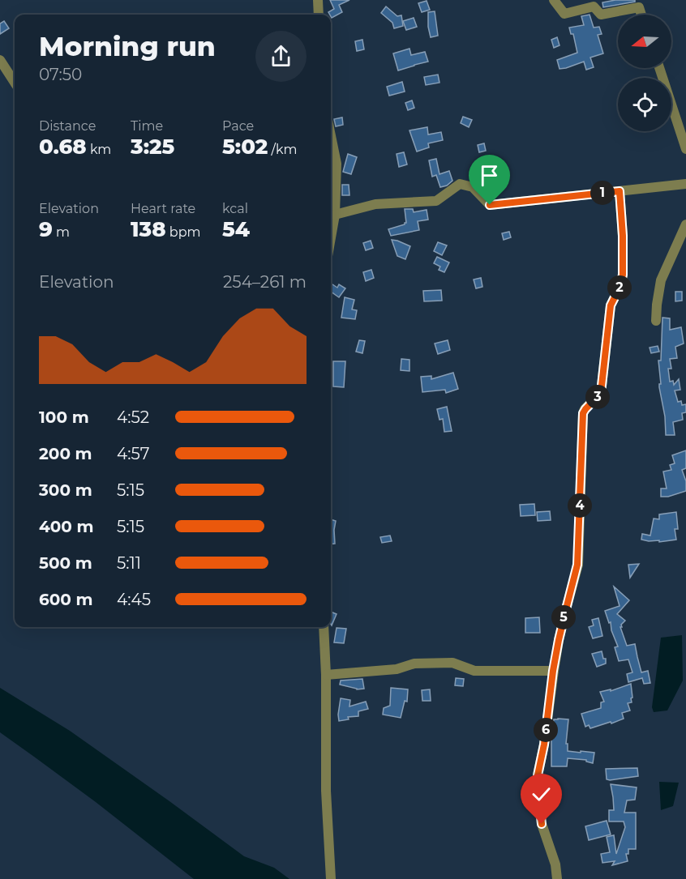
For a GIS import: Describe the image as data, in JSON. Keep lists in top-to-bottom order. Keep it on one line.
{"north":"left","page":{"heading":["Morning run","07:50"],"stats":[["Distance","0.68 km"],["Time","3:25"],["Pace","5:02 /km"],["Elevation","9 m"],["Heart rate","138 bpm"],["kcal","54"]],"pins":["1","2","3","4","5","6"],"chart":["Elevation","254–261 m"],"list":[{"name":"100 m","note":"4:52"},{"name":"200 m","note":"4:57"},{"name":"300 m","note":"5:15"},{"name":"400 m","note":"5:15"},{"name":"500 m","note":"5:11"},{"name":"600 m","note":"4:45"}]}}
